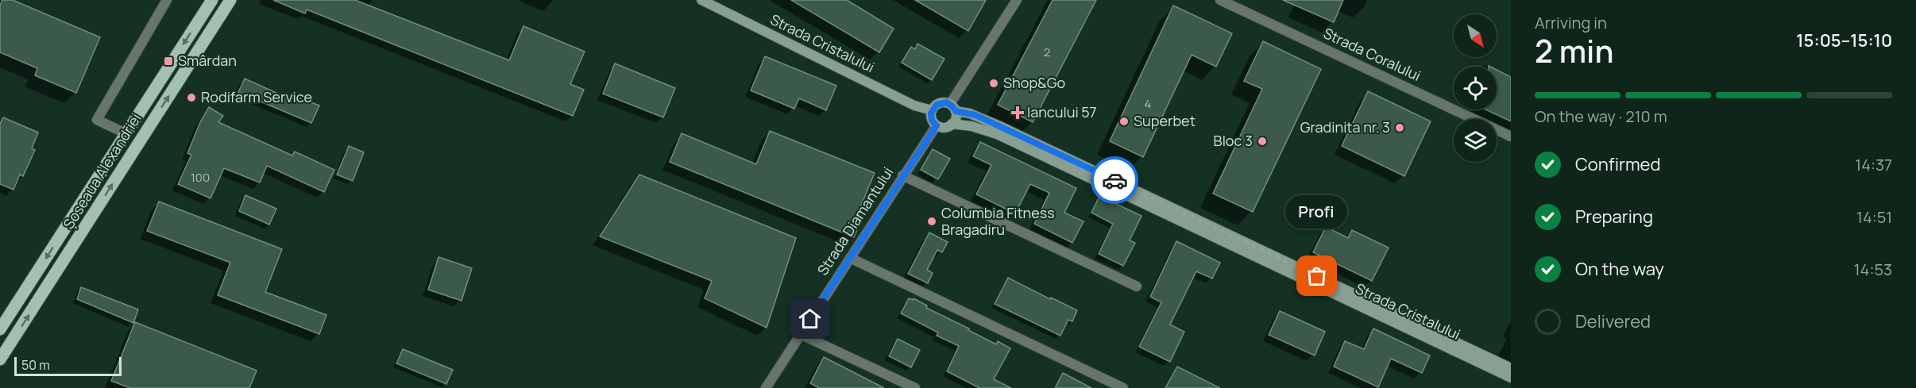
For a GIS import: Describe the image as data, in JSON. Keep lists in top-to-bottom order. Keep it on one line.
{"streets":{"main road":["Șoseaua Alexandriei"],"street":["Strada Cristalului","Strada Coralului","Strada Diamantului"]},"crossings":[["Strada Cristalului","Strada Diamantului"]],"places":{"transit":["Smârdan"],"other":["Shop&Go","Rodifarm Service","Superbet","Gradinita nr. 3","Bloc 3","Columbia Fitness Bragadiru","Profi"],"health":["Iancului 57"]},"house_numbers":["2","4","100"],"scale_bar":"50 m","north":"bottom right","page":{"heading":["2 min","Arriving in","15:05–15:10"],"bar":"On the way · 210 m","list":[["Confirmed","14:37"],["Preparing","14:51"],["On the way","14:53"],"Delivered"],"bubble":"Profi","scale":"50 m"}}
